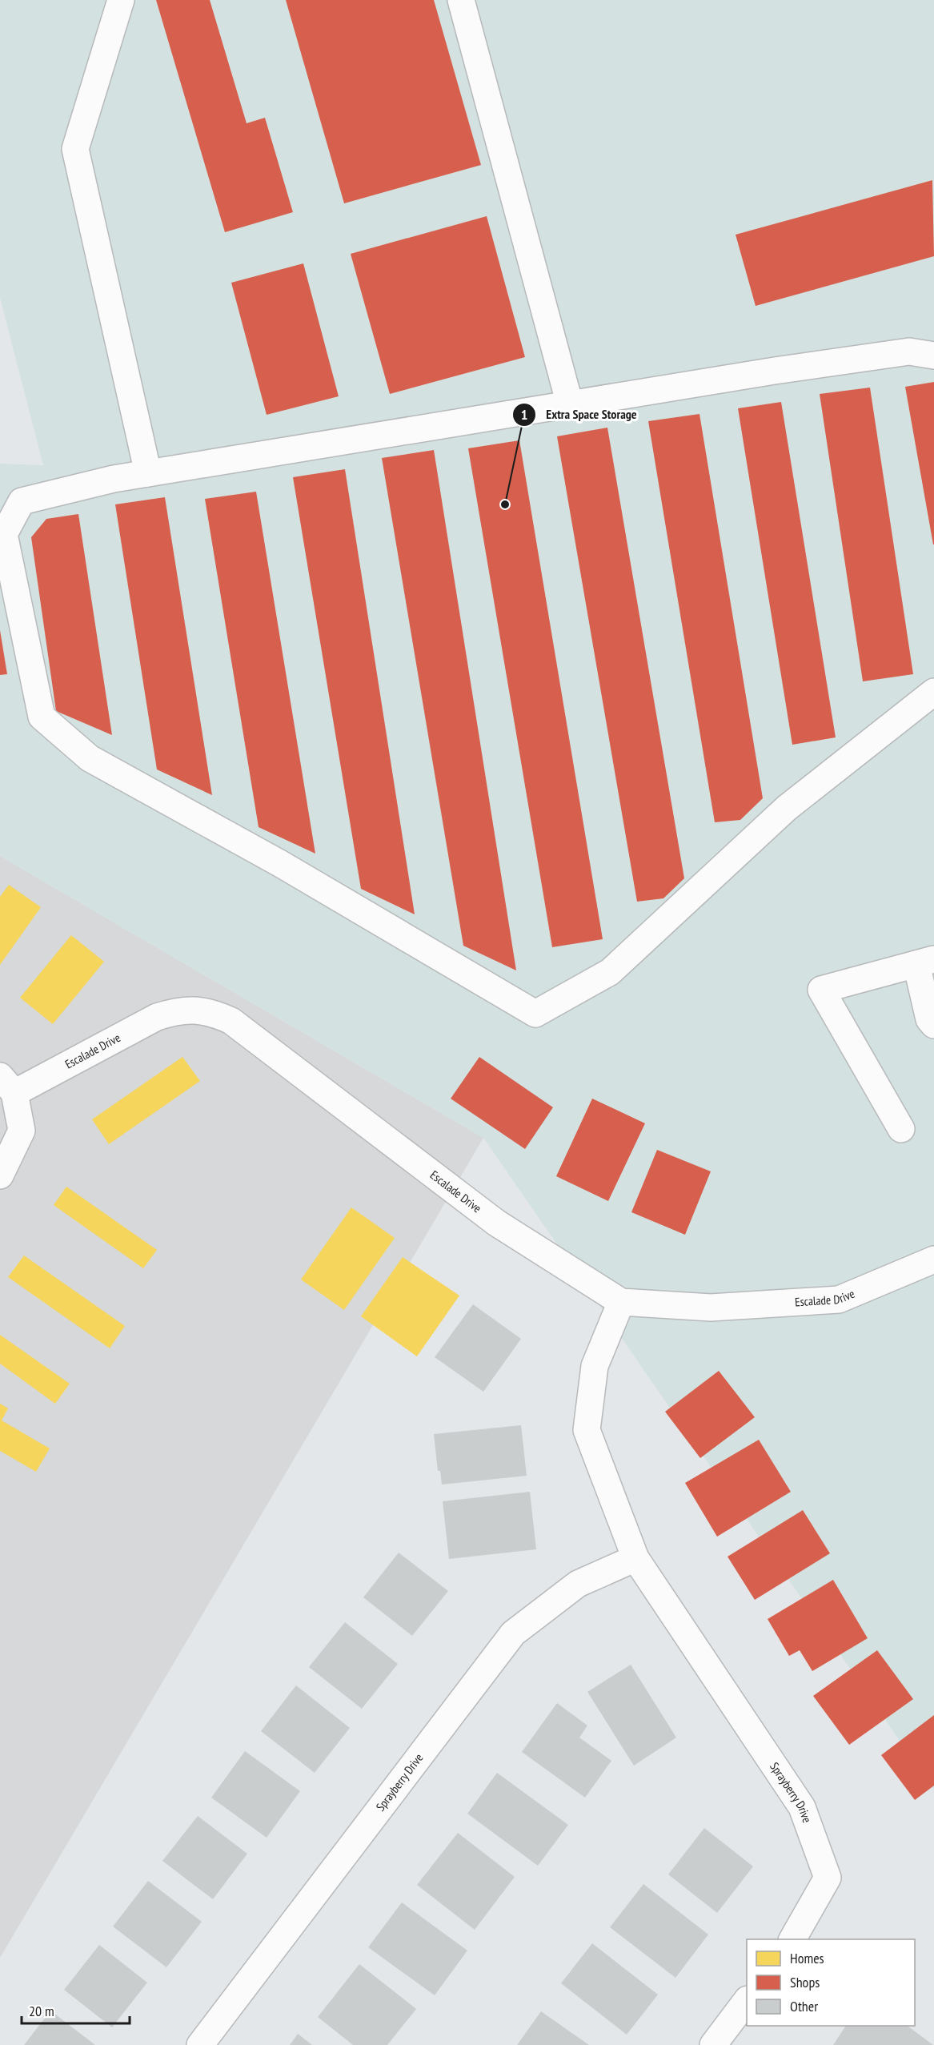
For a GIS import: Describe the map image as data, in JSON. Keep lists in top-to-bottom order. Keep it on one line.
{"streets":{"street":["Escalade Drive","Sprayberry Drive"]},"crossings":[["Escalade Drive","Sprayberry Drive"]],"places":["Extra Space Storage"],"legend":["Homes","Shops","Other"],"scale_bar":"20 m"}
